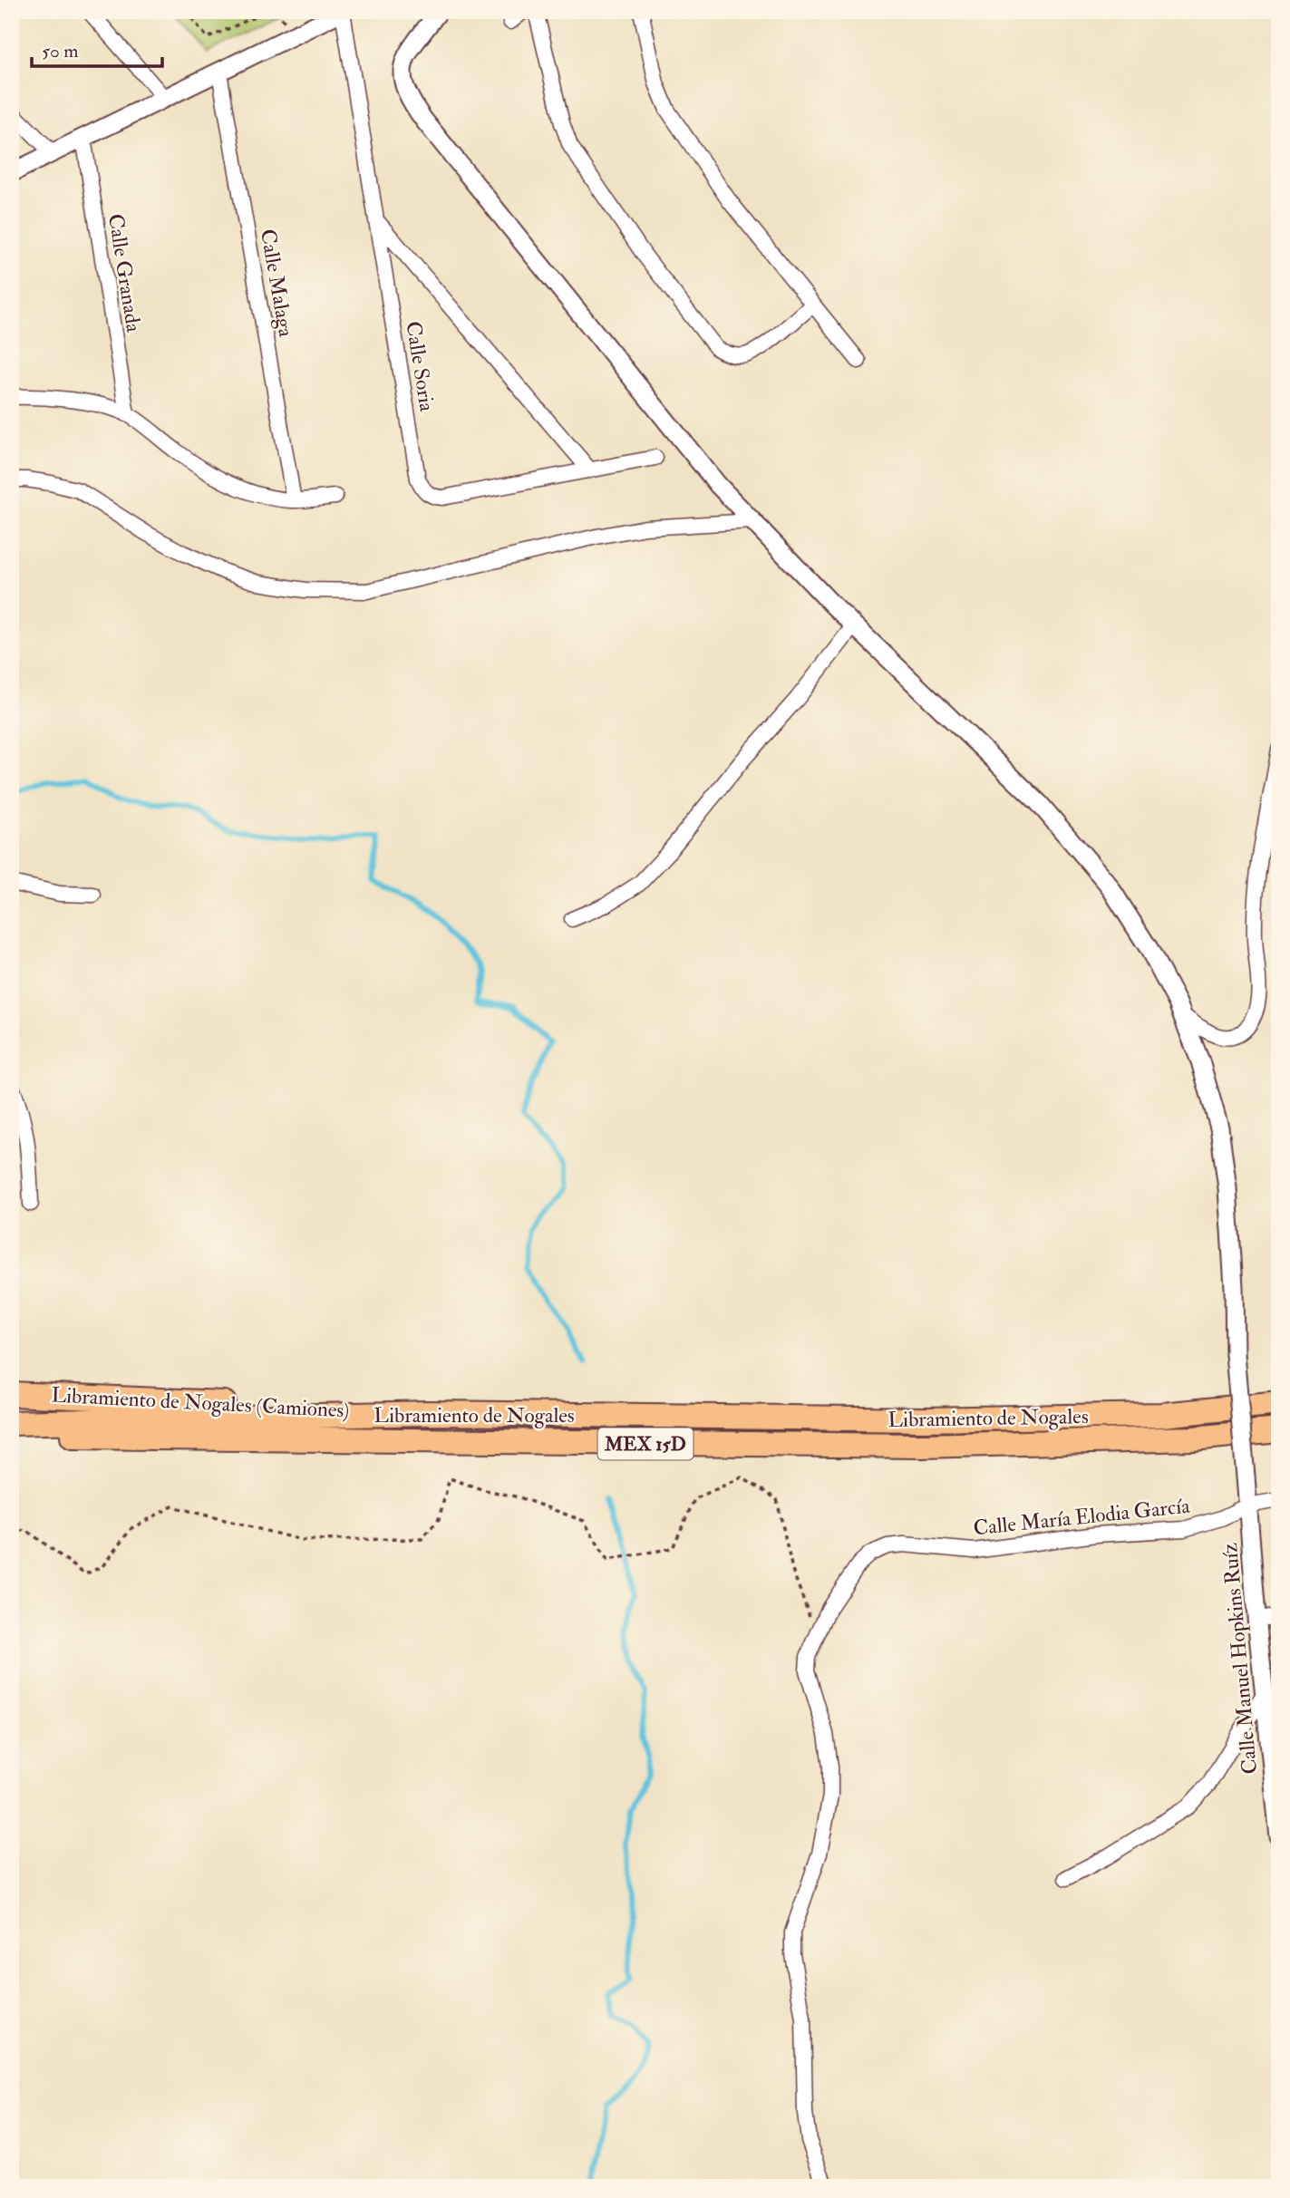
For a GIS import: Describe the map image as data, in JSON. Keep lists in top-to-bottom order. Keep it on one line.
{"streets":{"highway":["Libramiento de Nogales (Camiones)","Libramiento de Nogales","MEX 15D"],"street":["Calle Granada","Calle Malaga","Calle Soria","Calle María Elodia García","Calle Manuel Hopkins Ruíz"]},"crossings":[["Libramiento de Nogales (Camiones)","Libramiento de Nogales"],["Libramiento de Nogales (Camiones)","MEX 15D"],["Libramiento de Nogales","MEX 15D"],["Calle María Elodia García","Calle Manuel Hopkins Ruíz"]],"scale_bar":"50 m"}
